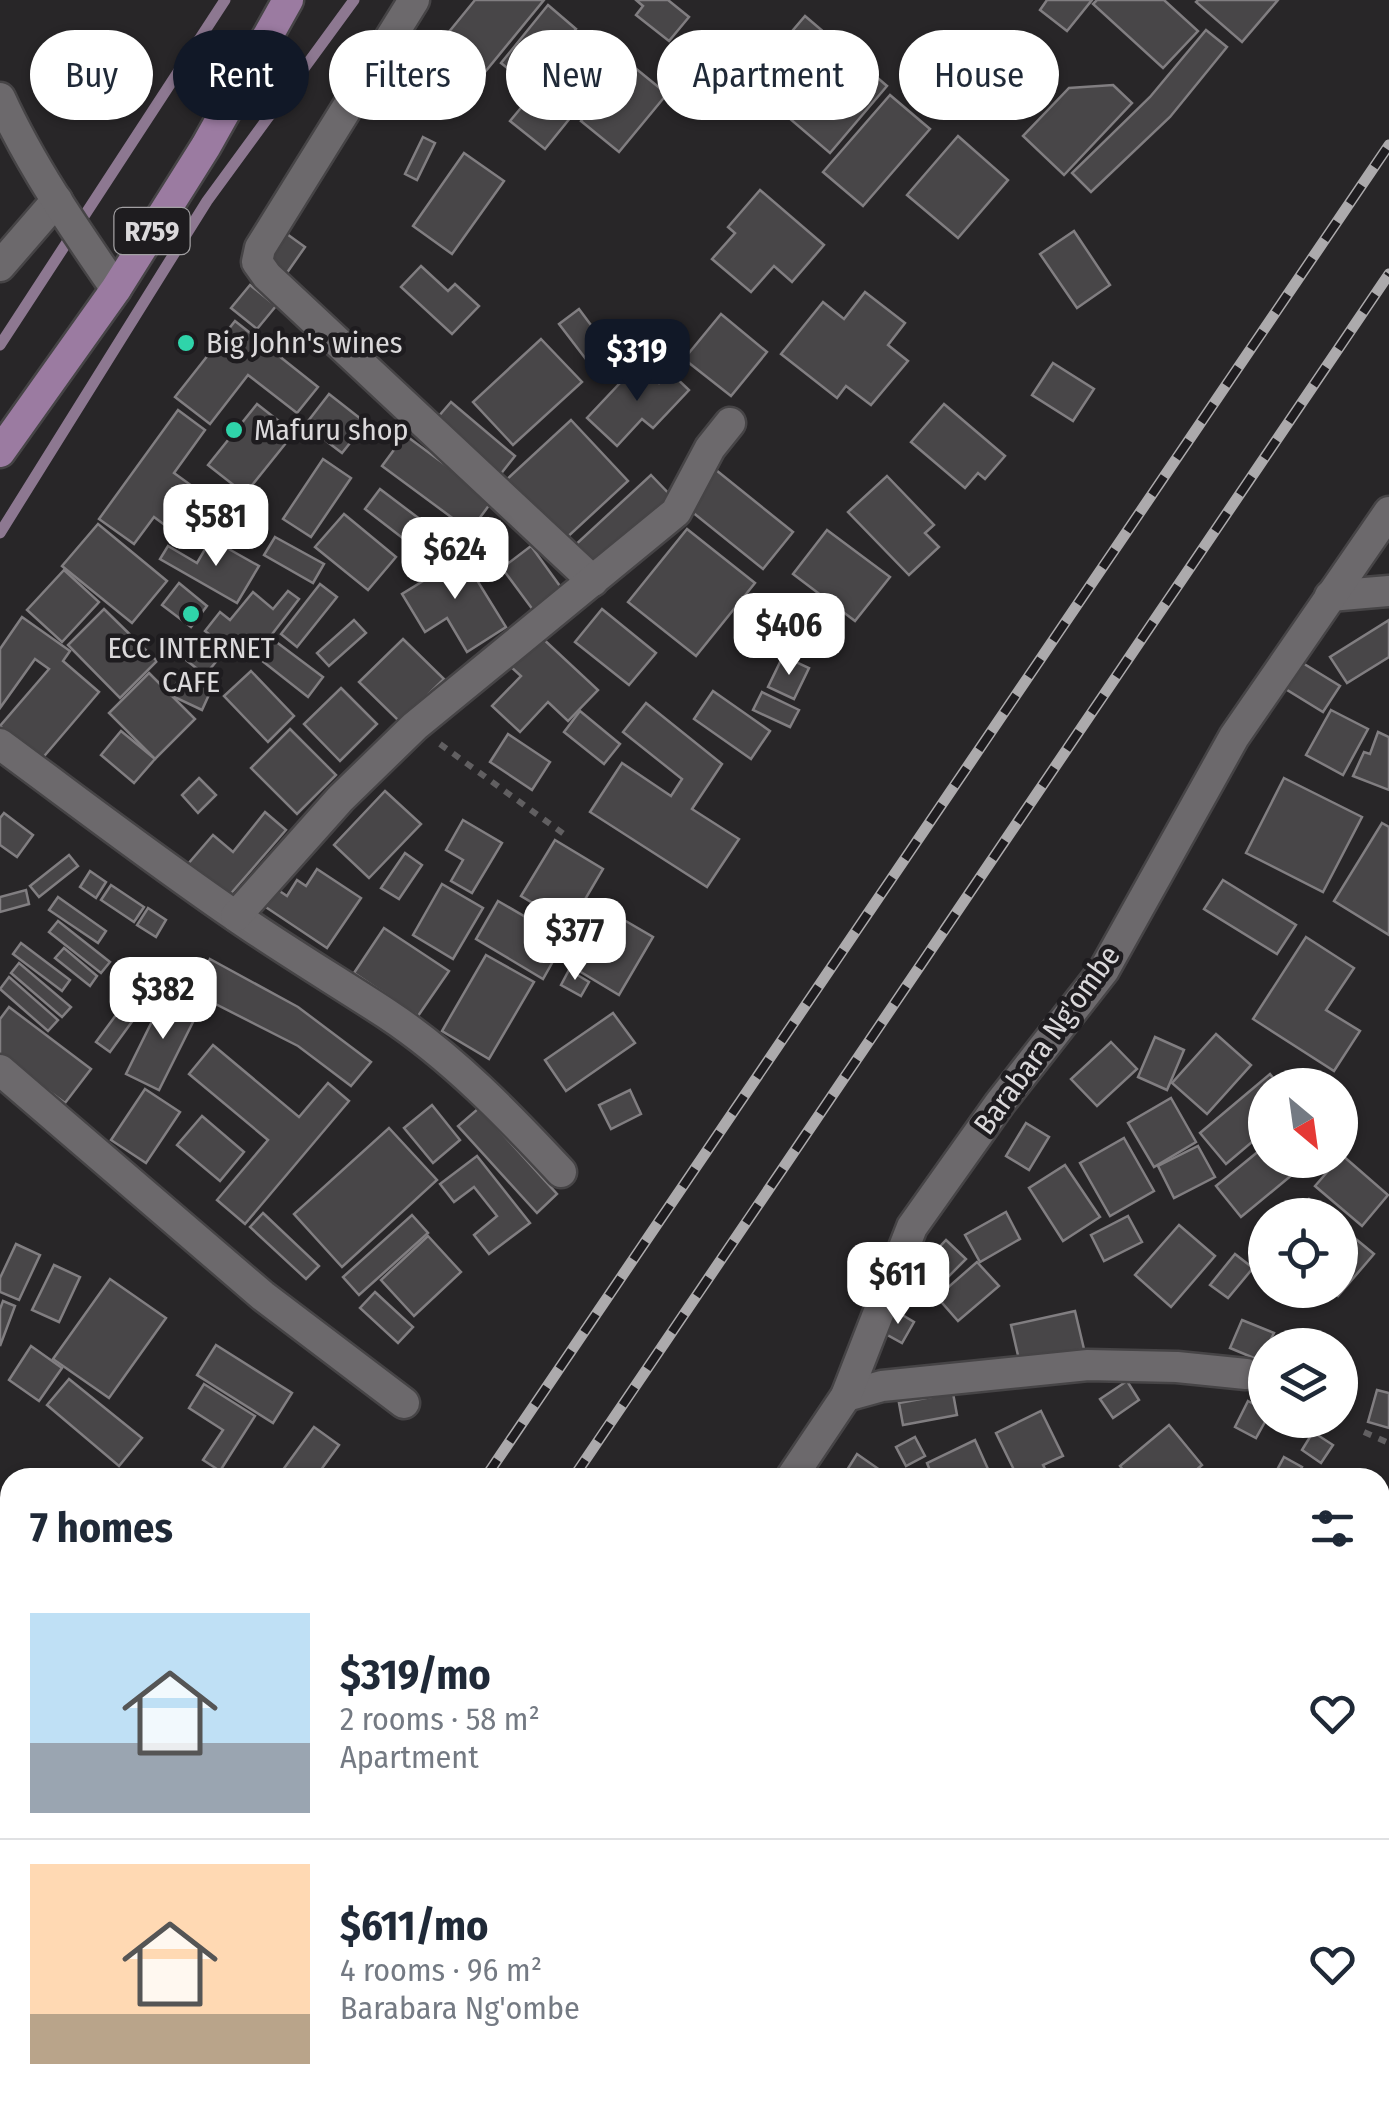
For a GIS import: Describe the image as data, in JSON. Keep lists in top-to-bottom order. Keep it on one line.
{"streets":{"main road":["R759"],"street":["Barabara Ng'ombe"]},"places":["Big John's wines","Mafuru shop","ECC INTERNET CAFE"],"north":"bottom right","page":{"chip":["Buy","Rent","Filters","New","Apartment","House"],"price":["$319","$581","$624","$406","$377","$382","$611"],"heading":"7 homes","list":[{"name":"$319/mo","note":"2 rooms · 58 m² · Apartment"},{"name":"$611/mo","note":"4 rooms · 96 m² · Barabara Ng'ombe"}]}}
